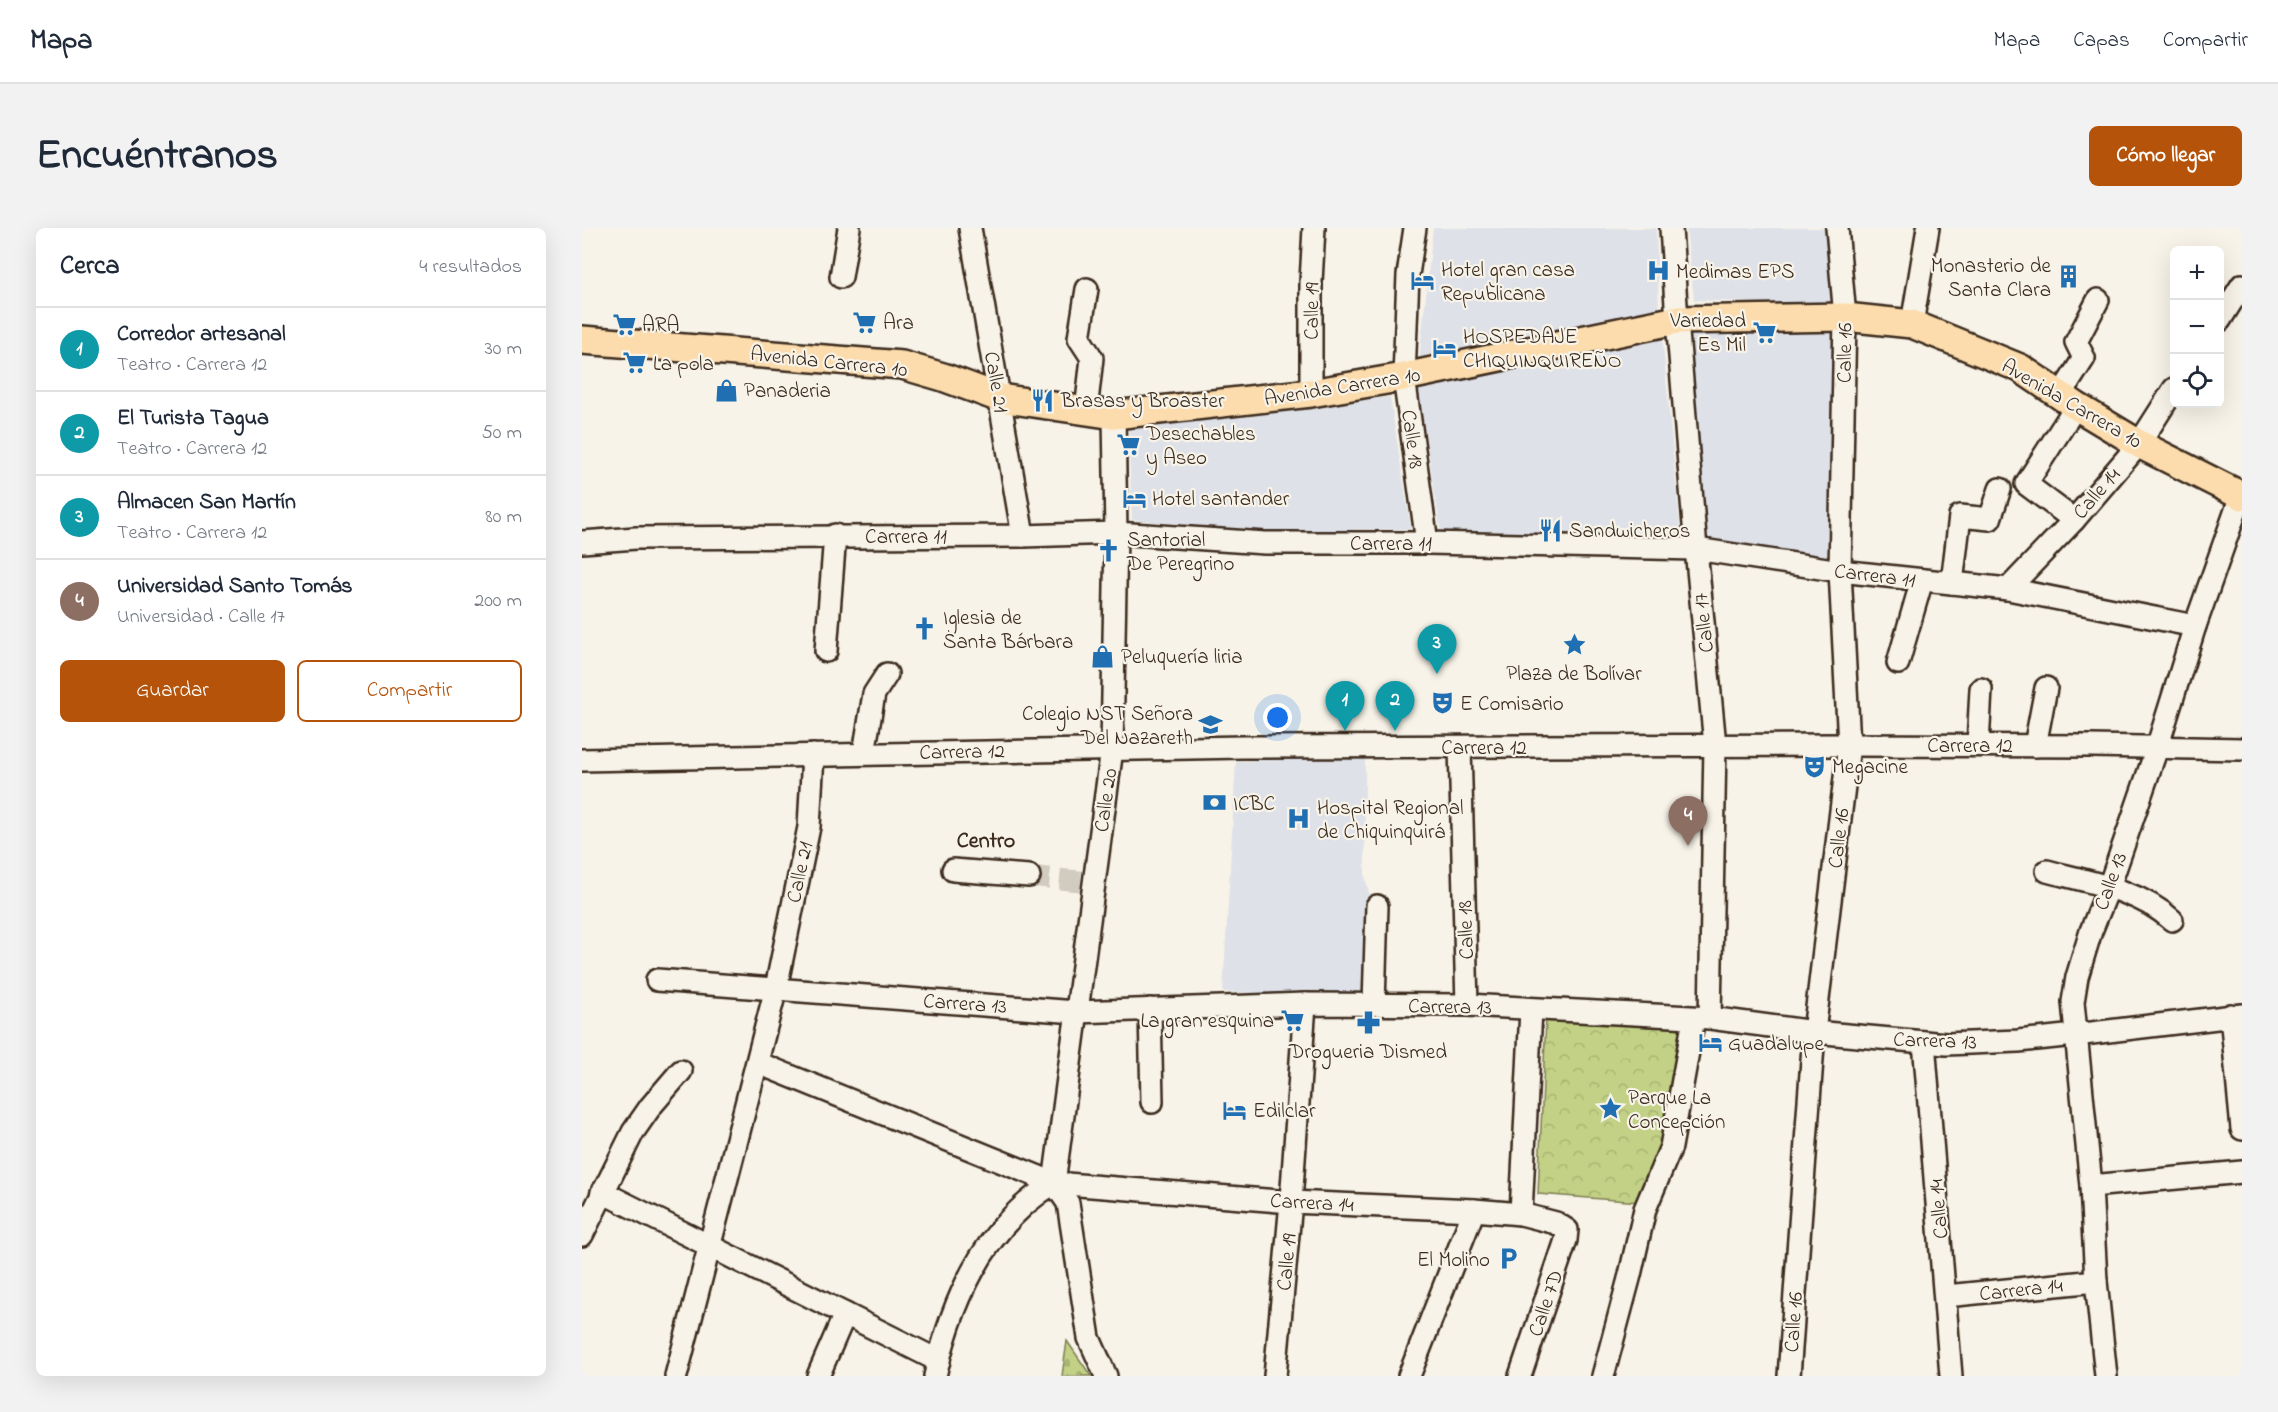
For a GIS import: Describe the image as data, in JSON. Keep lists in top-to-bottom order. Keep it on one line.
{"streets":{"main road":["Avenida Carrera 10"],"street":["Calle 19","Calle 16","Calle 21","Calle 18","Calle 14","Carrera 11","Calle 17","Carrera 12","Calle 20","Calle 13","Carrera 13","Carrera 14","Calle 7D"]},"crossings":[["Calle 19","Avenida Carrera 10"],["Calle 19","Carrera 13"],["Calle 19","Carrera 14"],["Calle 16","Avenida Carrera 10"],["Calle 16","Carrera 11"],["Calle 16","Carrera 12"],["Calle 16","Carrera 13"],["Avenida Carrera 10","Calle 21"],["Avenida Carrera 10","Calle 18"],["Avenida Carrera 10","Calle 14"],["Avenida Carrera 10","Calle 17"],["Avenida Carrera 10","Calle 20"],["Avenida Carrera 10","Calle 13"],["Calle 21","Carrera 11"],["Calle 21","Carrera 12"],["Calle 21","Carrera 13"],["Calle 21","Carrera 14"],["Calle 18","Carrera 11"],["Calle 18","Carrera 12"],["Calle 18","Carrera 13"],["Calle 14","Carrera 11"],["Calle 14","Carrera 13"],["Calle 14","Carrera 14"],["Carrera 11","Calle 17"],["Carrera 11","Calle 20"],["Carrera 11","Calle 13"],["Calle 17","Carrera 12"],["Calle 17","Carrera 13"],["Carrera 12","Calle 20"],["Carrera 12","Calle 13"],["Calle 20","Carrera 13"],["Calle 20","Carrera 14"],["Calle 13","Carrera 13"],["Calle 13","Carrera 14"],["Carrera 14","Calle 7D"]],"districts":["Centro"],"places":{"hospital":["Medimas EPS","Hospital Regional de Chiquinquirá"],"building":["Monasterio de Santa Clara"],"hotel":["Hotel gran casa Republicana","HOSPEDAJE CHIQUINQUIREÑO","Hotel santander","Guadalupe","Edilclar"],"supermarket":["Ara","ARA","Variedad Es Mil","La pola","Desechables y Aseo","La gran esquina"],"shop":["Panaderia","Peluquería liria"],"restaurant":["Brasas y Broaster","Sandwicheros"],"church":["Santorial De Peregrino","Iglesia de Santa Bárbara"],"place":["Plaza de Bolívar","Parque La Concepción"],"theatre":["E Comisario","Megacine"],"school or university":["Colegio NST Señora Del Nazareth"],"bank":["ICBC"],"pharmacy":["Drogueria Dismed"],"parking":["El Molino"]},"page":{"header":"Mapa","nav":["Mapa","Capas","Compartir"],"title":"Encuéntranos","buttons":["Cómo llegar",["Guardar","Compartir"]],"heading":["Cerca","4 resultados"],"map_buttons":["+","−"],"list":[{"mark":"1","name":"Corredor artesanal","note":"Teatro · Carrera 12","value":"30 m"},{"mark":"2","name":"El Turista Tagua","note":"Teatro · Carrera 12","value":"50 m"},{"mark":"3","name":"Almacen San Martín","note":"Teatro · Carrera 12","value":"80 m"},{"mark":"4","name":"Universidad Santo Tomás","note":"Universidad · Calle 17","value":"200 m"}],"pins":["3","1","2","4"]}}
